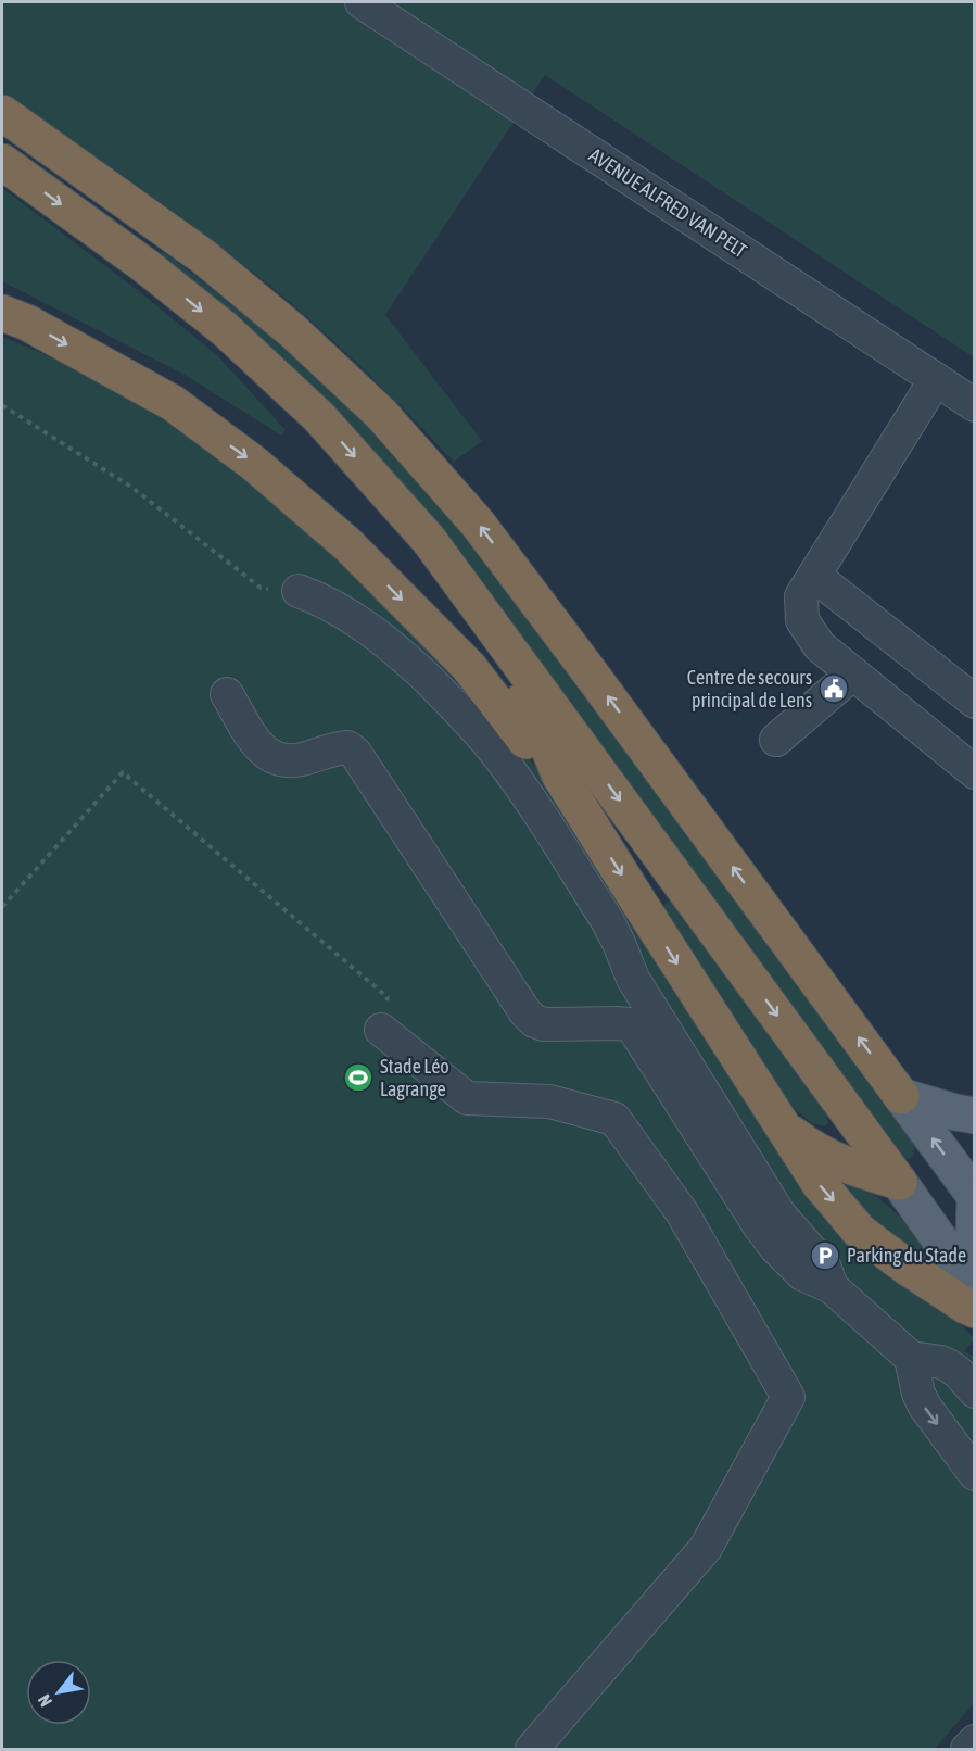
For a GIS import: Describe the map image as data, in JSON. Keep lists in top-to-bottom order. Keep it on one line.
{"streets":{"street":["AVENUE ALFRED VAN PELT"]},"places":{"public building":["Centre de secours principal de Lens"],"sports":["Stade Léo Lagrange"],"parking":["Parking du Stade"]},"north":"bottom left"}
